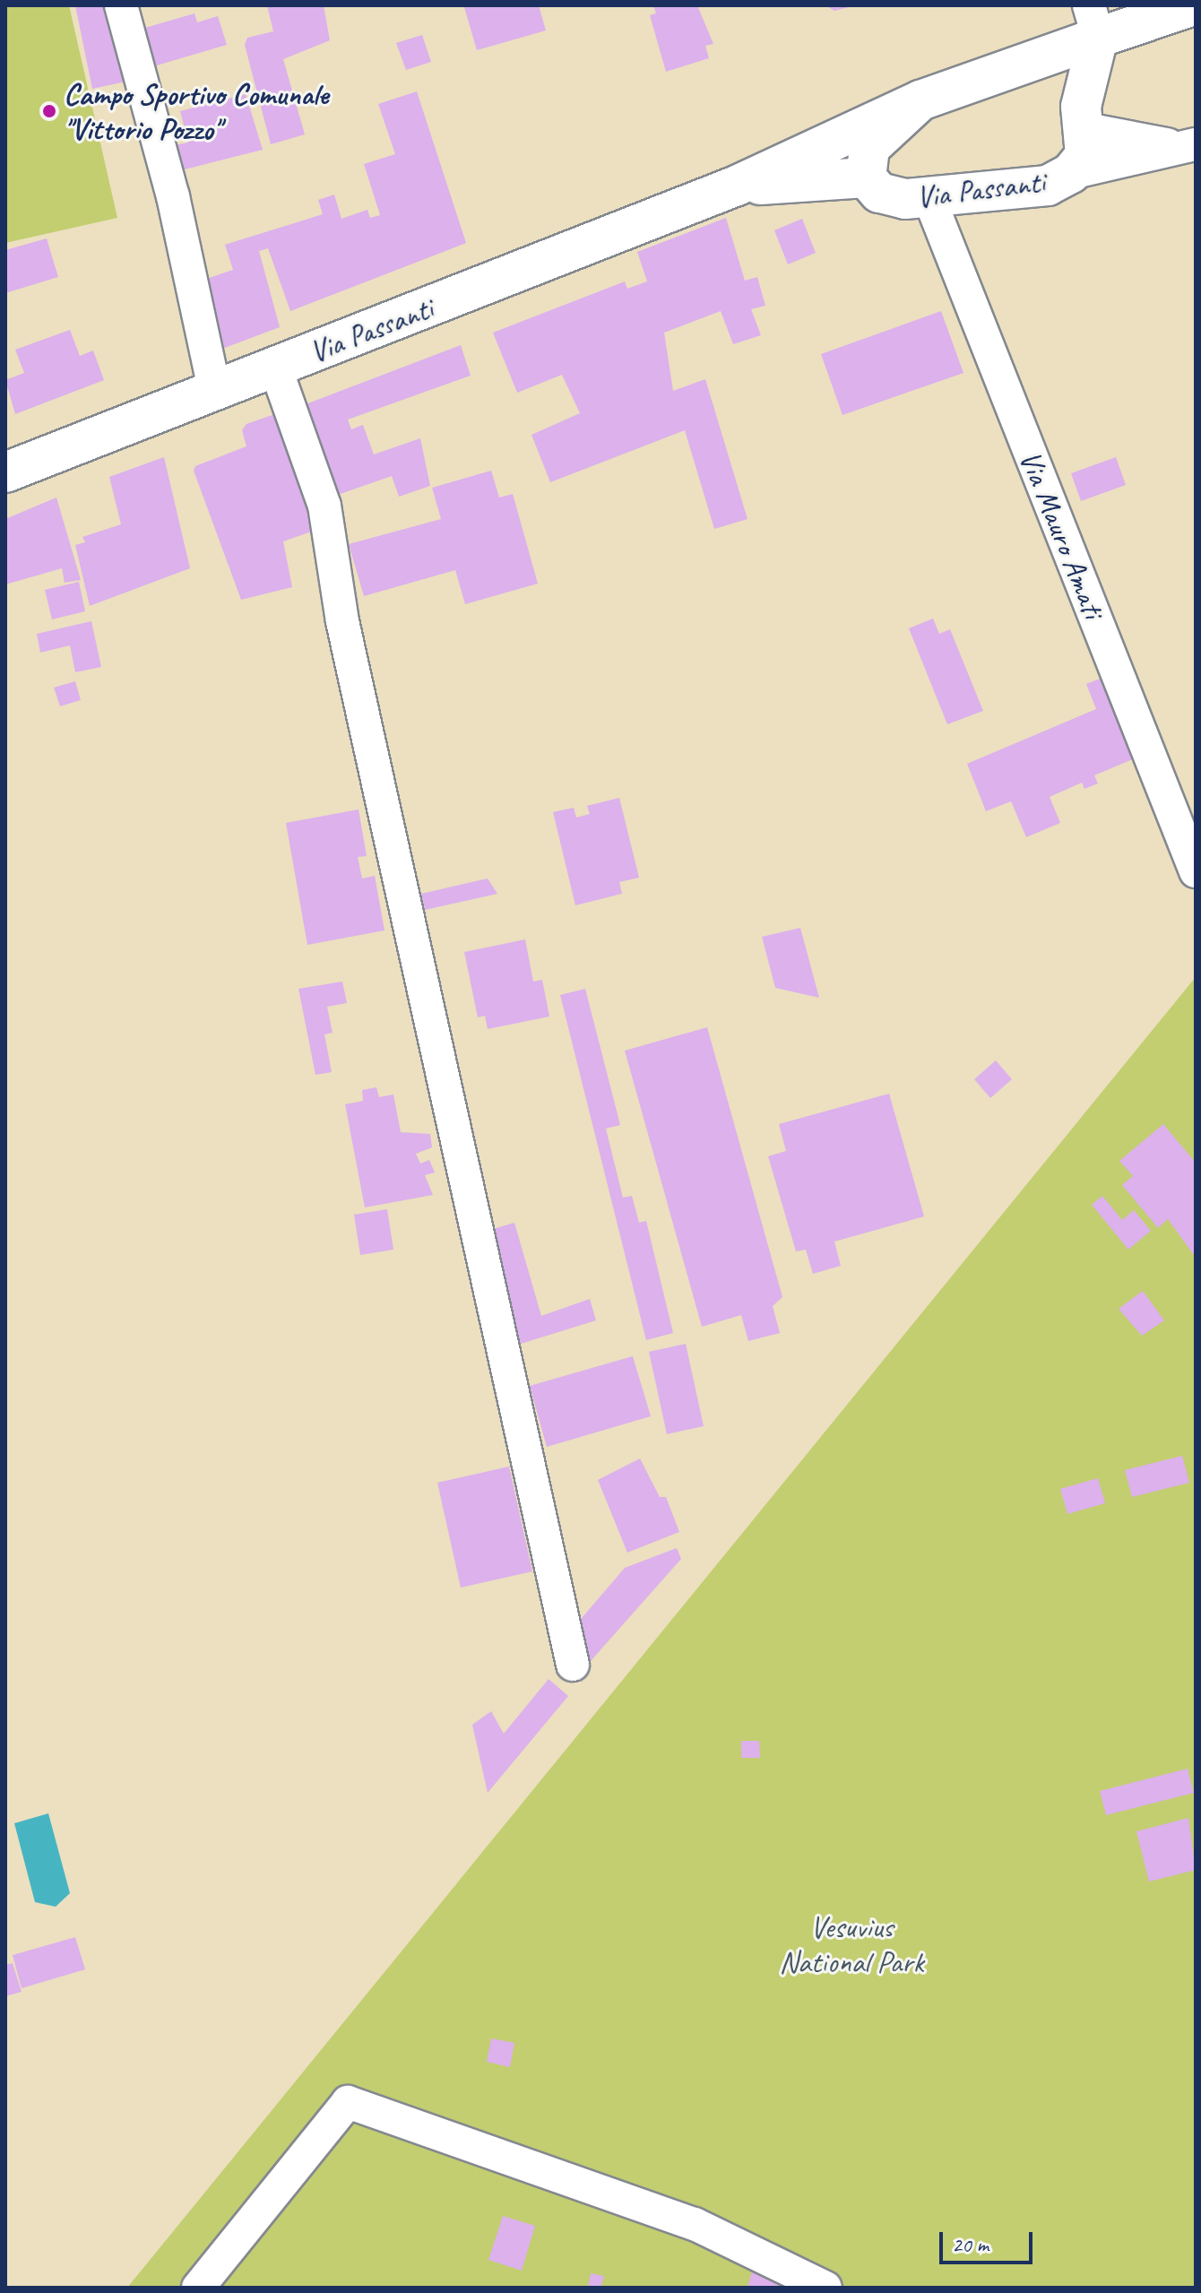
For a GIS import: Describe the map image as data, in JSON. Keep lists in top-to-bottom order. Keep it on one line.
{"streets":{"main road":["Via Passanti"],"street":["Via Mauro Amati"]},"crossings":[["Via Passanti","Via Mauro Amati"]],"parks":["Vesuvius National Park"],"places":["Campo Sportivo Comunale \"Vittorio Pozzo\""],"scale_bar":"20 m"}
